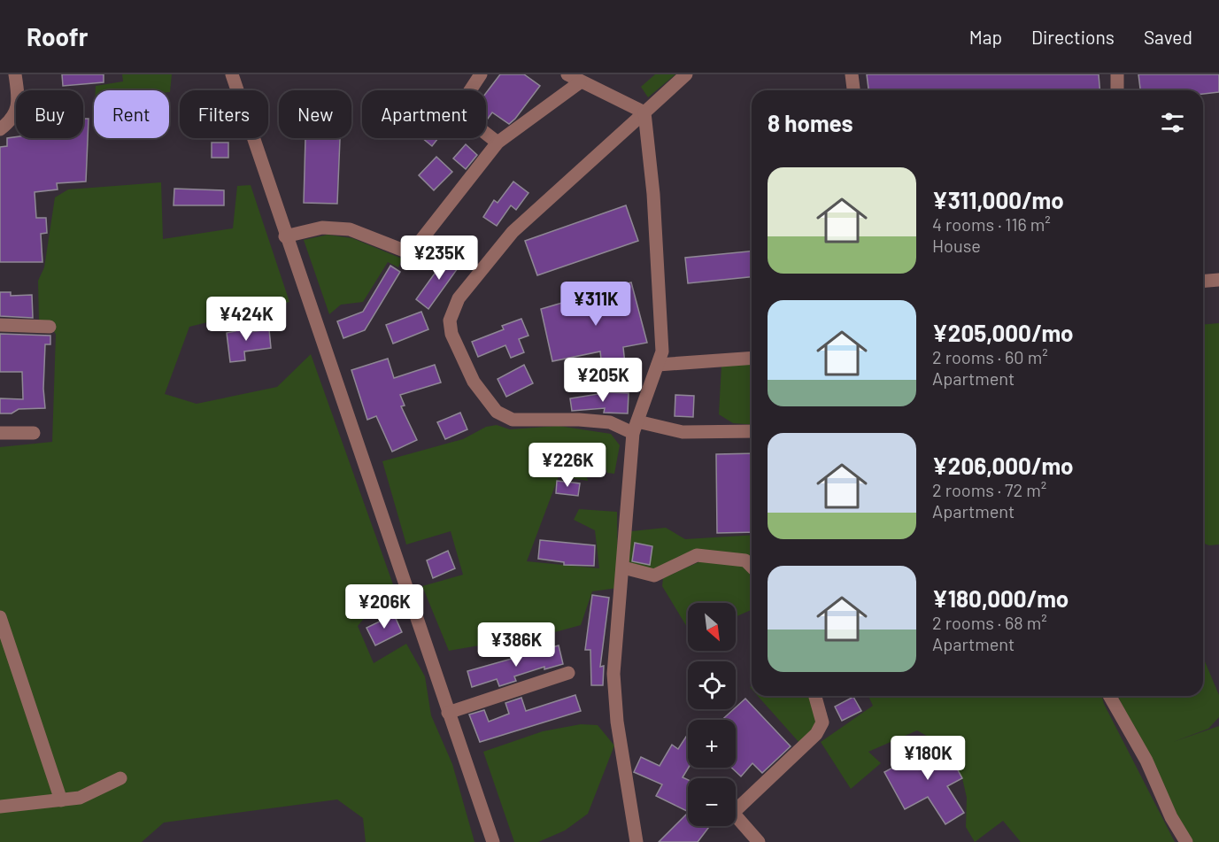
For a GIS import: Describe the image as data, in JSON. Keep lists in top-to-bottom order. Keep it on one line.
{"north":"bottom right","page":{"header":"Roofr","nav":["Map","Directions","Saved"],"chip":["Buy","Rent","Filters","New","Apartment"],"heading":"8 homes","list":[{"name":"¥311,000/mo","note":"4 rooms · 116 m² · House"},{"name":"¥205,000/mo","note":"2 rooms · 60 m² · Apartment"},{"name":"¥206,000/mo","note":"2 rooms · 72 m² · Apartment"},{"name":"¥180,000/mo","note":"2 rooms · 68 m² · Apartment"}],"price":["¥235K","¥311K","¥424K","¥205K","¥226K","¥206K","¥386K","¥180K"],"map_buttons":["+","−"]}}
